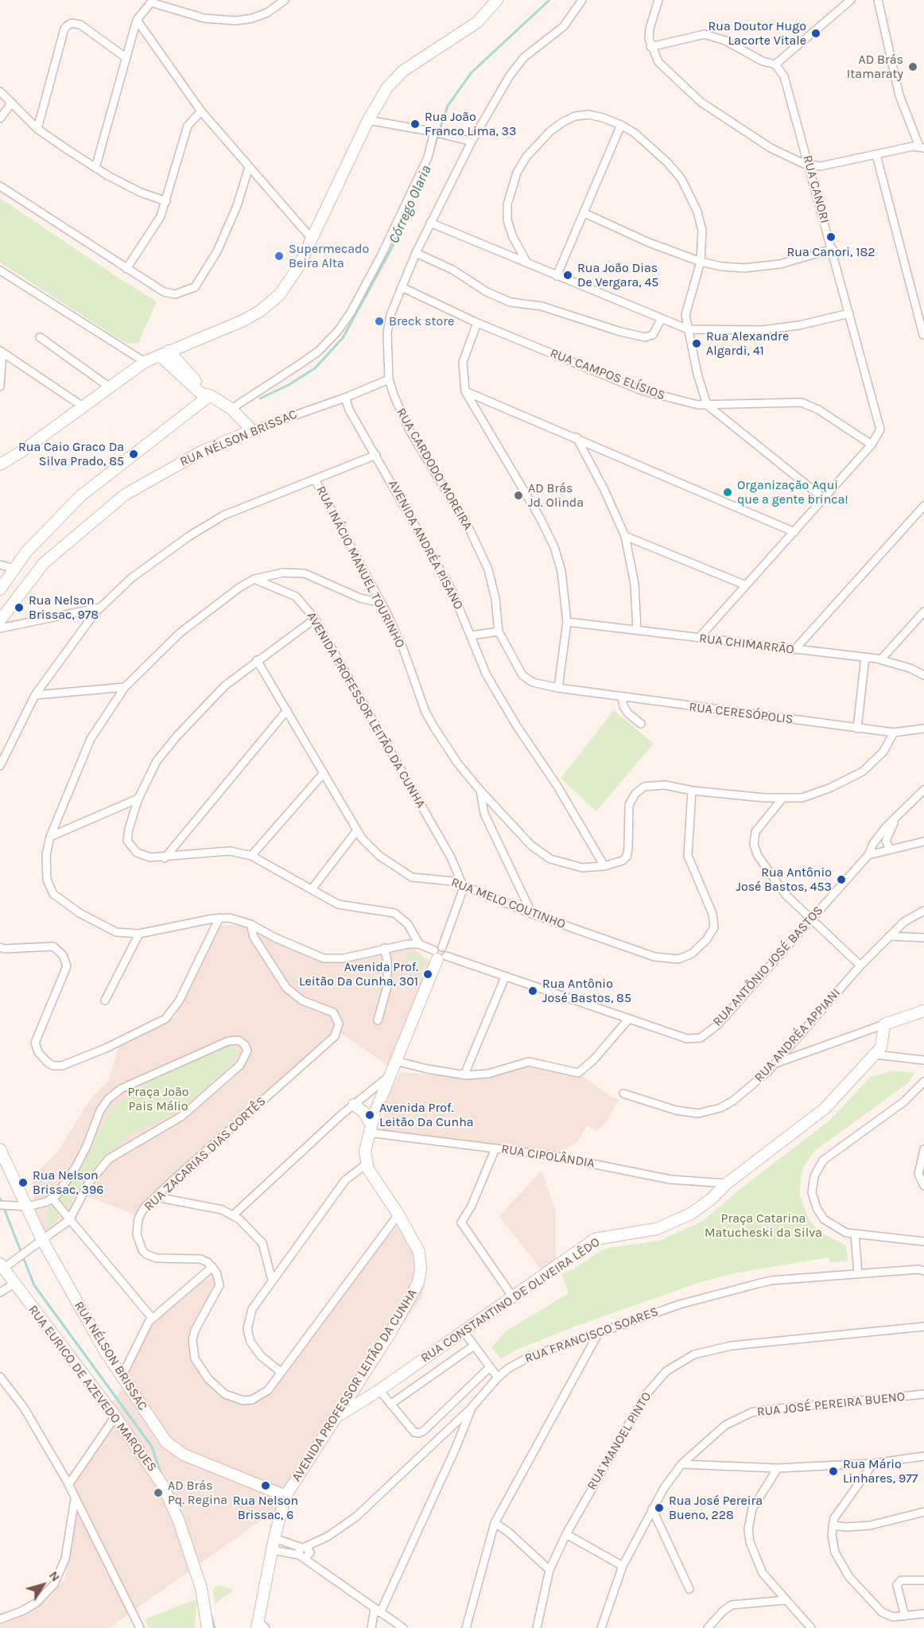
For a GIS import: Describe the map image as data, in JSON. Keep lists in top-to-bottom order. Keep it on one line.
{"streets":{"street":["RUA CANORI","RUA CAMPOS ELÍSIOS","RUA NÉLSON BRISSAC","RUA CARDODO MOREIRA","AVENIDA ANDRÉA PISANO","RUA INÁCIO MANUEL TOURINHO","RUA CHIMARRÃO","AVENIDA PROFESSOR LEITÃO DA CUNHA","RUA CERESÓPOLIS","RUA MELO COUTINHO","RUA ANTÔNIO JOSÉ BASTOS","RUA ANDRÉA APPIANI","RUA ZACARIAS DIAS CORTÊS","RUA CIPOLÂNDIA","RUA CONSTANTINO DE OLIVEIRA LÊDO","RUA FRANCISCO SOARES","RUA EURICO DE AZEVEDO MARQUES","RUA JOSÉ PEREIRA BUENO","RUA MANOEL PINTO"]},"crossings":[["RUA CANORI","RUA CAMPOS ELÍSIOS"],["RUA CAMPOS ELÍSIOS","RUA CARDODO MOREIRA"],["RUA NÉLSON BRISSAC","RUA CARDODO MOREIRA"],["RUA NÉLSON BRISSAC","AVENIDA ANDRÉA PISANO"],["RUA NÉLSON BRISSAC","AVENIDA PROFESSOR LEITÃO DA CUNHA"],["RUA CARDODO MOREIRA","RUA CERESÓPOLIS"],["AVENIDA ANDRÉA PISANO","RUA INÁCIO MANUEL TOURINHO"],["RUA INÁCIO MANUEL TOURINHO","RUA CERESÓPOLIS"],["RUA INÁCIO MANUEL TOURINHO","RUA MELO COUTINHO"],["AVENIDA PROFESSOR LEITÃO DA CUNHA","RUA MELO COUTINHO"],["AVENIDA PROFESSOR LEITÃO DA CUNHA","RUA CONSTANTINO DE OLIVEIRA LÊDO"],["RUA CIPOLÂNDIA","RUA CONSTANTINO DE OLIVEIRA LÊDO"]],"water":["Córrego Olaria"],"parks":["Praça João Pais Málio","Praça Catarina Matucheski da Silva"],"places":["Rua Doutor Hugo Lacorte Vitale","AD Brás Itamaraty","Rua João Franco Lima, 33","Rua Canori, 182","Supermecado Beira Alta","Rua João Dias De Vergara, 45","Breck store","Rua Alexandre Algardi, 41","Rua Caio Graco Da Silva Prado, 85","Organização Aqui que a gente brinca!","AD Brás Jd. Olinda","Rua Nelson Brissac, 978","Rua Antônio José Bastos, 453","Avenida Prof. Leitão Da Cunha, 301","Rua Antônio José Bastos, 85","Avenida Prof. Leitão Da Cunha","Rua Nelson Brissac, 396","Rua Mário Linhares, 977","Rua Nelson Brissac, 6","AD Brás Pq. Regina","Rua José Pereira Bueno, 228"],"north":"top right"}
